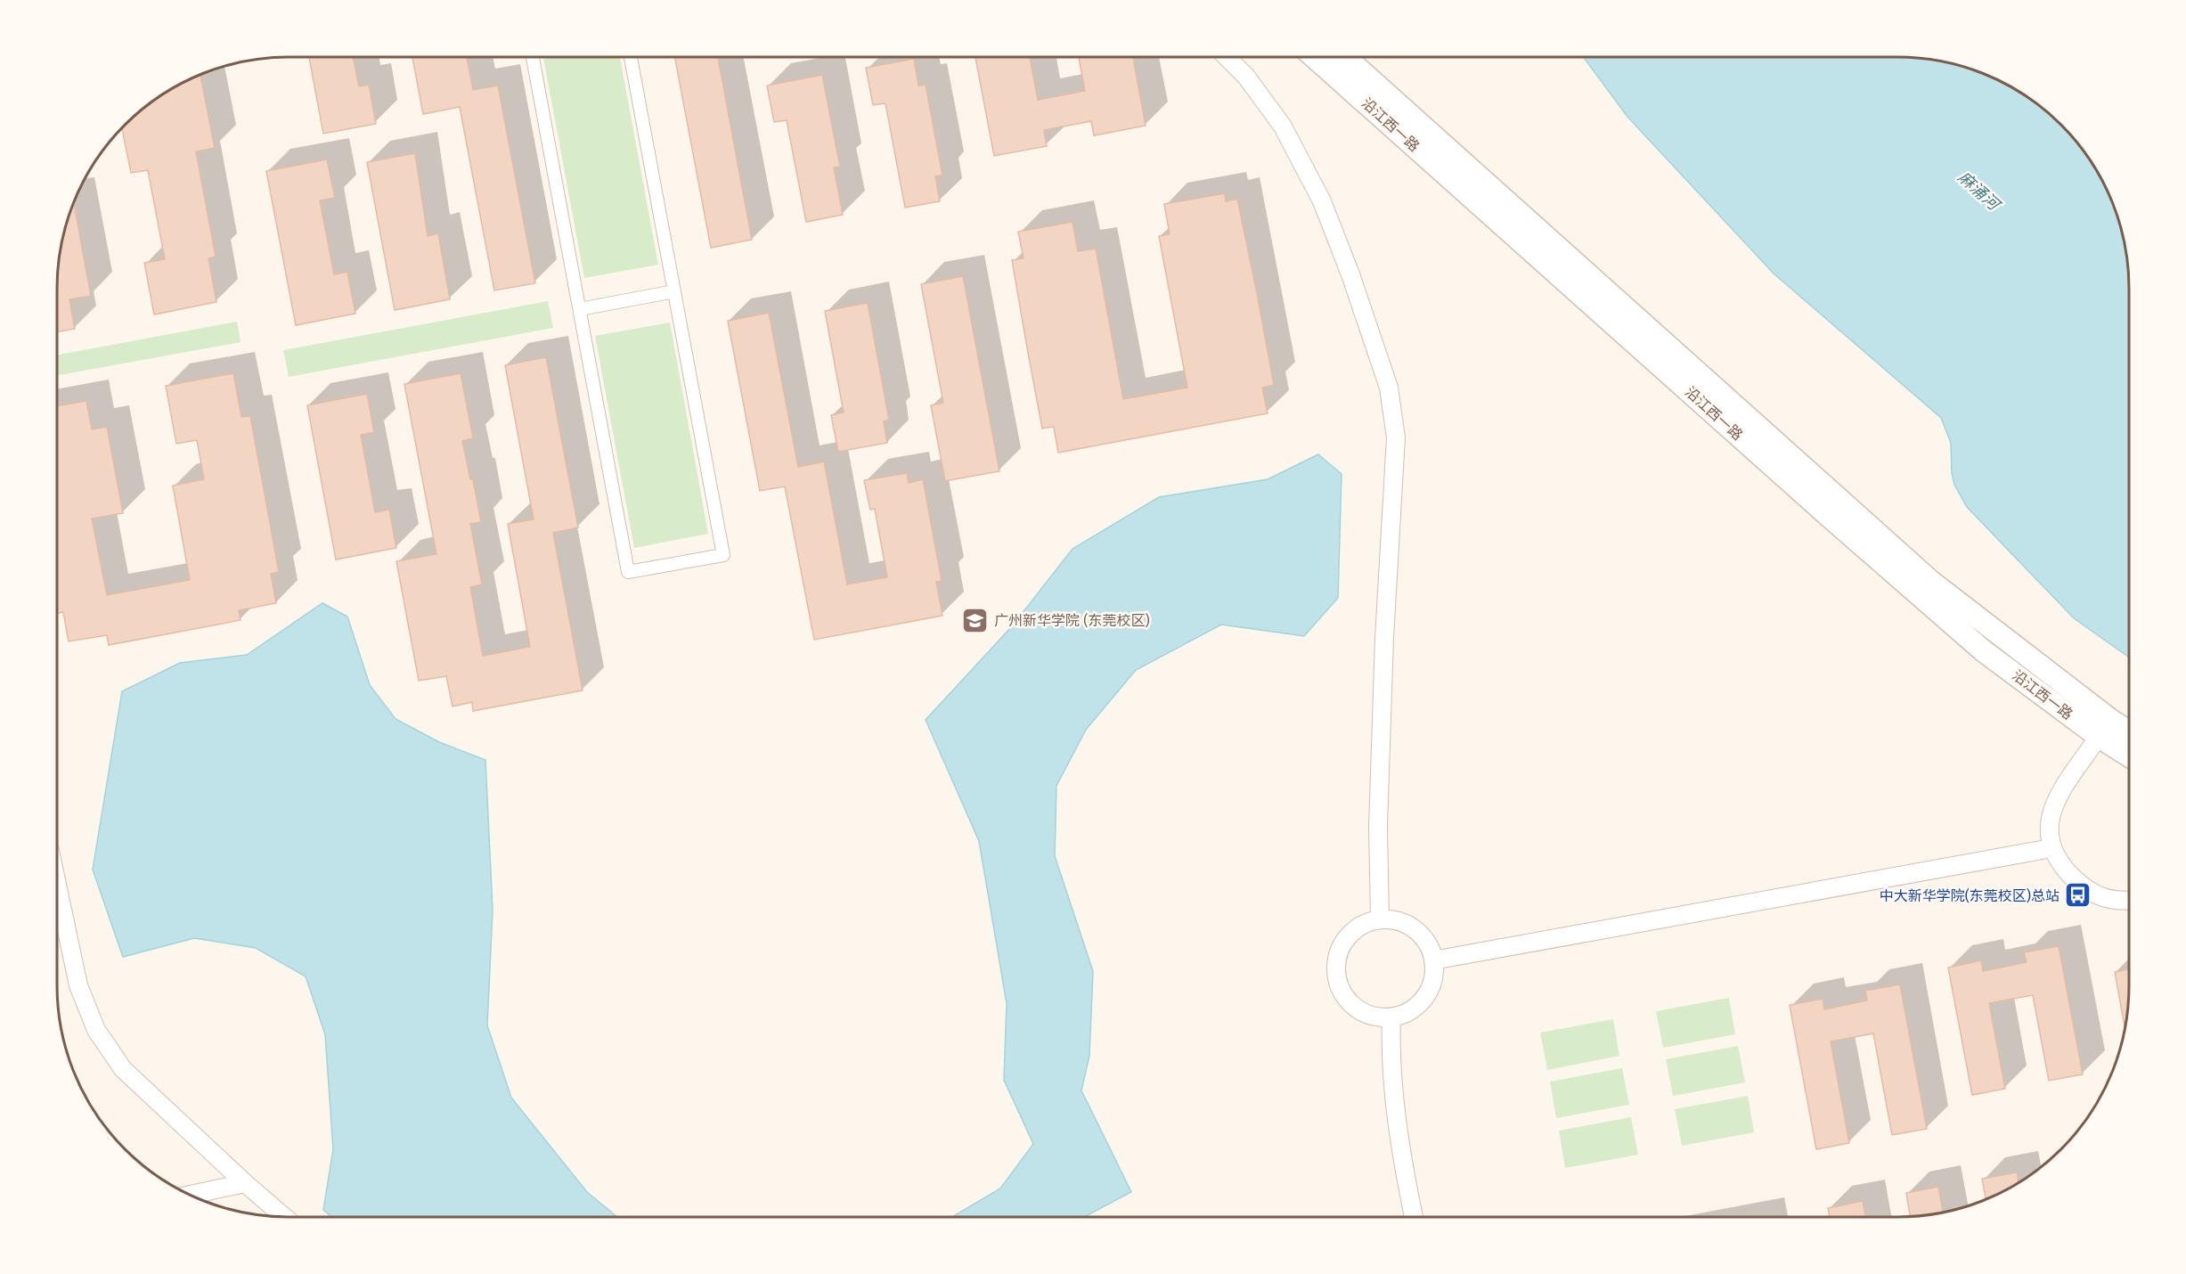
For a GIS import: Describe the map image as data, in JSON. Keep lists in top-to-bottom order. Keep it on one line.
{"streets":{"street":["沿江西一路"]},"water":["麻涌河"],"places":{"school or university":["广州新华学院 (东莞校区)"],"bus stop":["中大新华学院(东莞校区)总站"]}}
